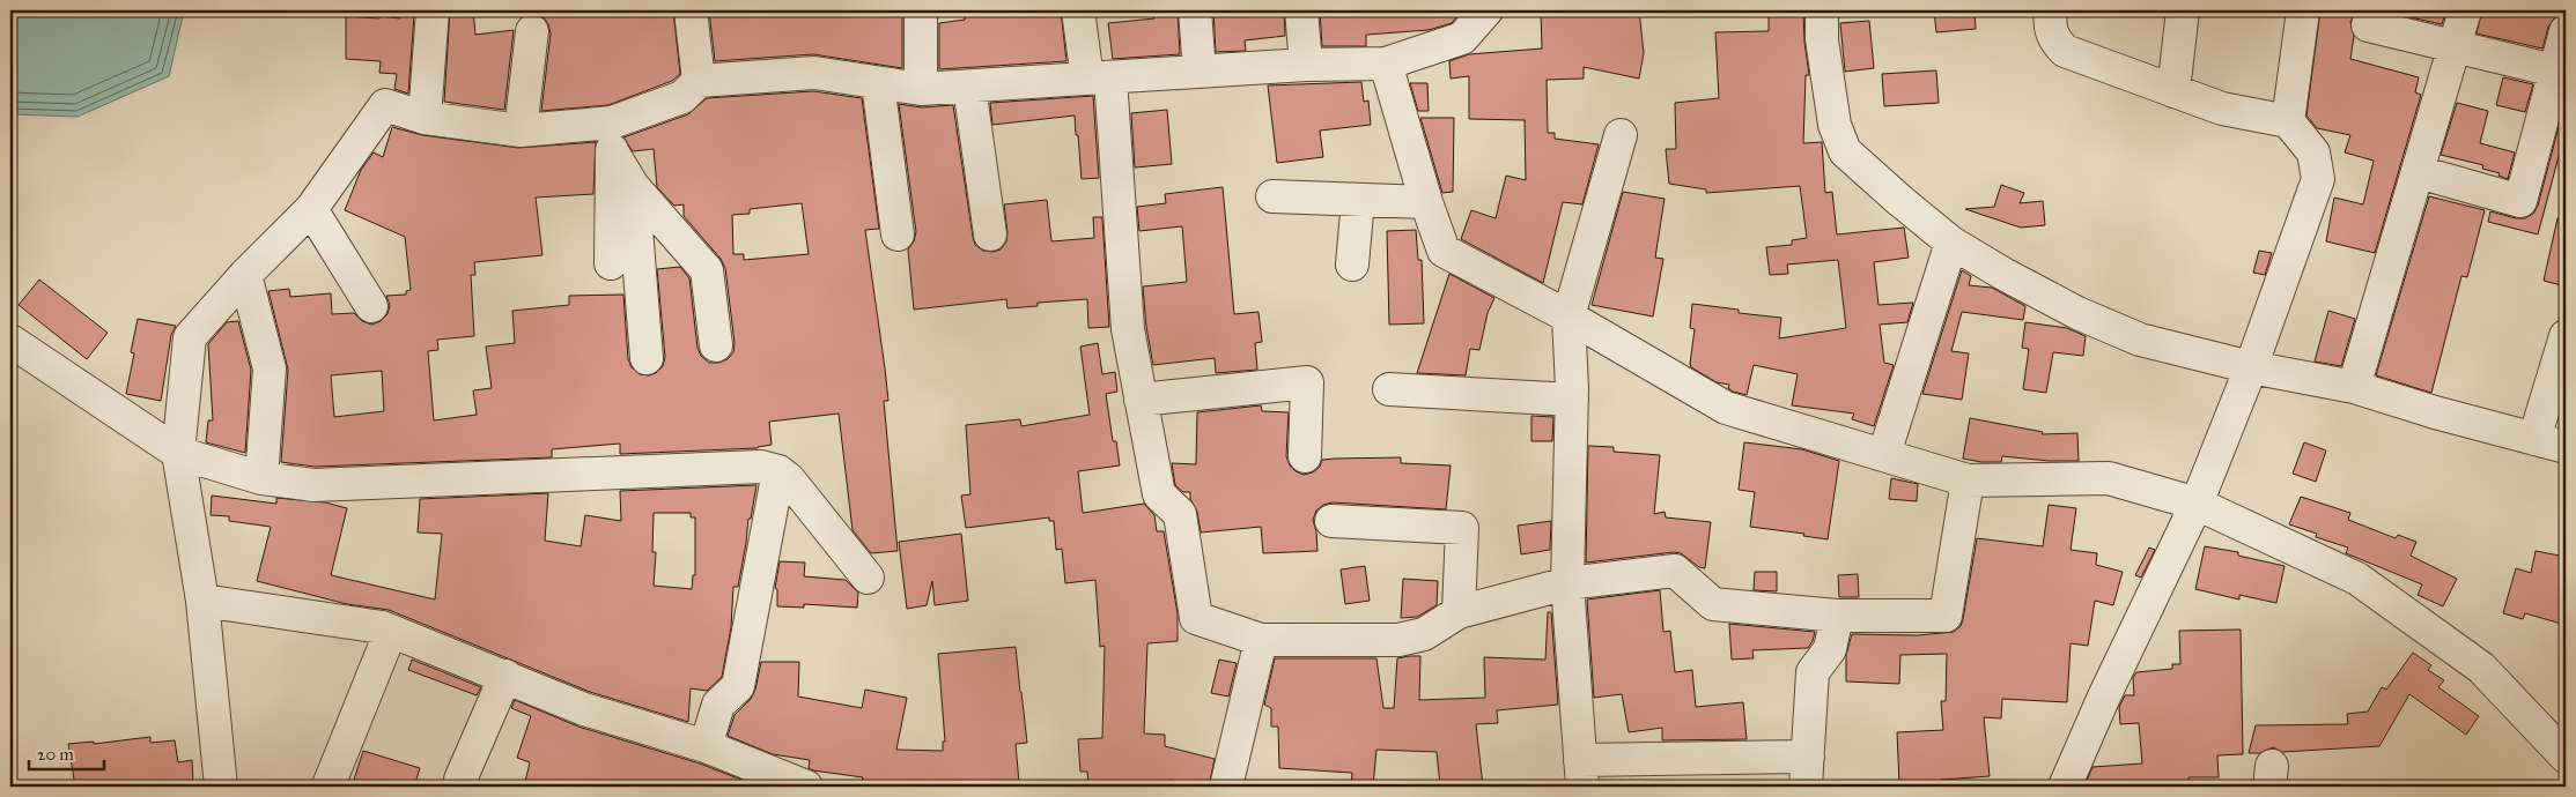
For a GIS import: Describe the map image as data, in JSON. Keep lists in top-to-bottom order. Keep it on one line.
{"scale_bar":"20 m"}
